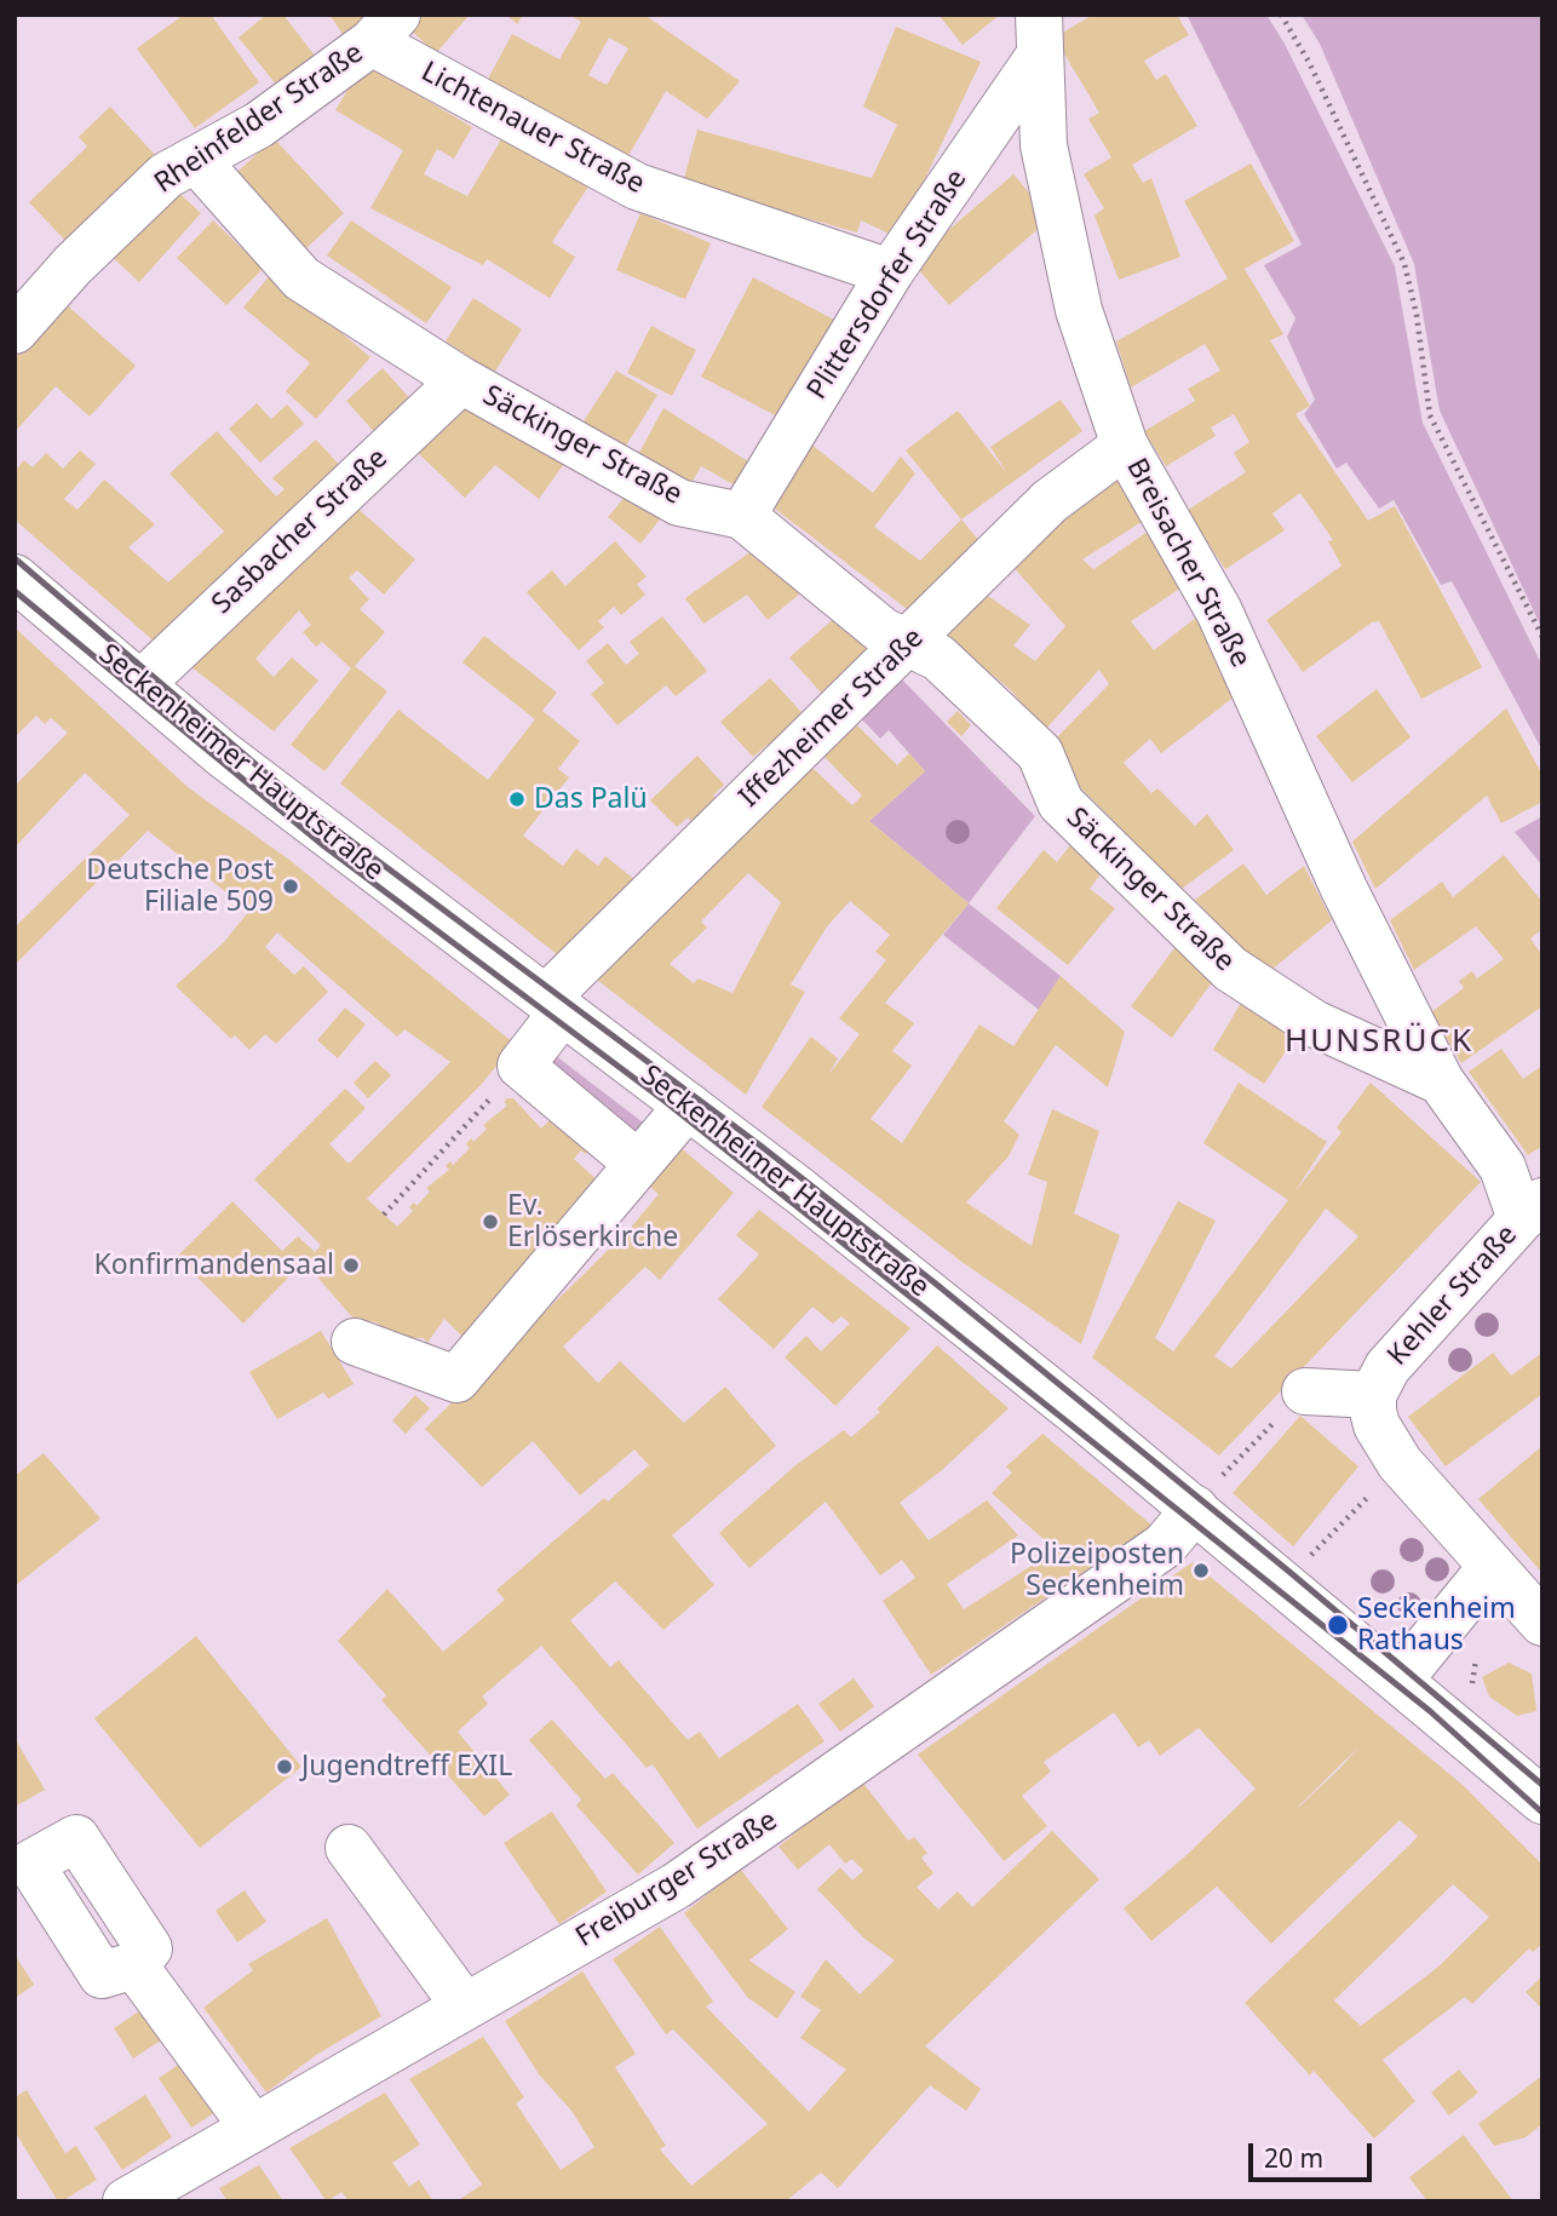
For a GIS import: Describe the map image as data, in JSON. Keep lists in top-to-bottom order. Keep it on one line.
{"streets":{"street":["Rheinfelder Straße","Lichtenauer Straße","Plittersdorfer Straße","Säckinger Straße","Sasbacher Straße","Breisacher Straße","Iffezheimer Straße","Seckenheimer Hauptstraße","Kehler Straße","Freiburger Straße"]},"crossings":[["Rheinfelder Straße","Lichtenauer Straße"],["Rheinfelder Straße","Säckinger Straße"],["Lichtenauer Straße","Plittersdorfer Straße"],["Plittersdorfer Straße","Säckinger Straße"],["Plittersdorfer Straße","Breisacher Straße"],["Säckinger Straße","Sasbacher Straße"],["Säckinger Straße","Breisacher Straße"],["Säckinger Straße","Iffezheimer Straße"],["Säckinger Straße","Kehler Straße"],["Sasbacher Straße","Seckenheimer Hauptstraße"],["Breisacher Straße","Iffezheimer Straße"],["Iffezheimer Straße","Seckenheimer Hauptstraße"],["Seckenheimer Hauptstraße","Freiburger Straße"]],"districts":["HUNSRÜCK"],"places":["Das Palü","Deutsche Post Filiale 509","Ev. Erlöserkirche","Konfirmandensaal","Polizeiposten Seckenheim","Seckenheim Rathaus","Jugendtreff EXIL"],"scale_bar":"20 m"}
